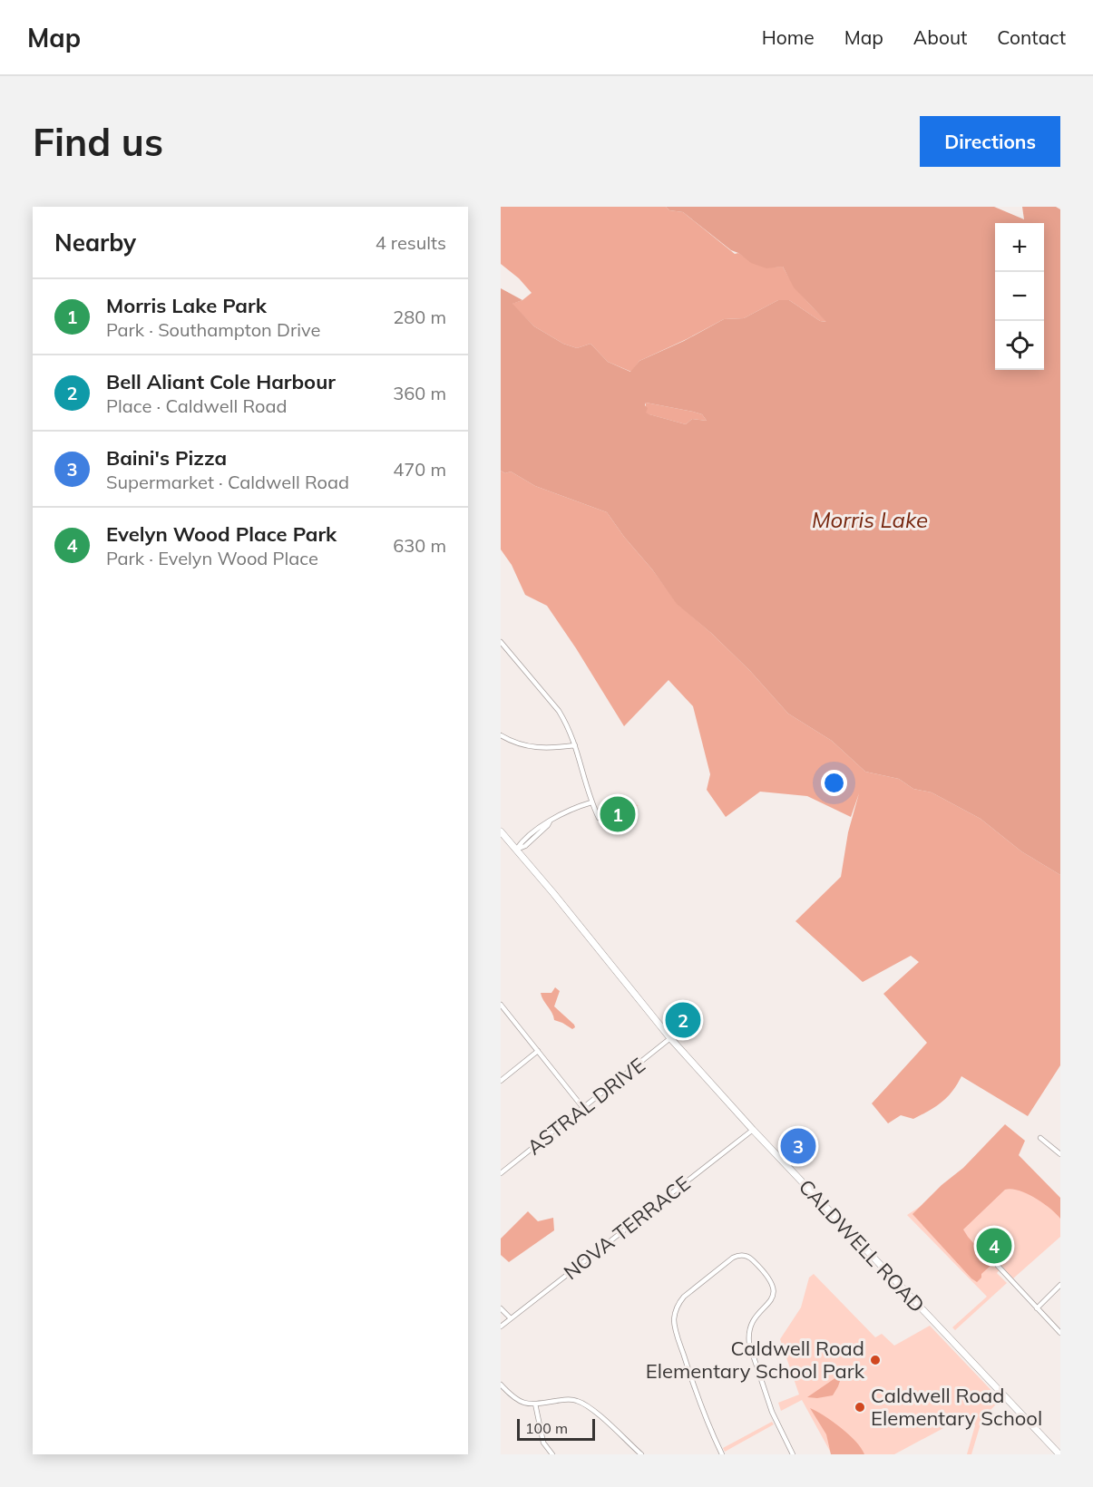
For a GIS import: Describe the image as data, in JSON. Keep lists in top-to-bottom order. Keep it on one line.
{"streets":{"street":["ASTRAL DRIVE","NOVA TERRACE","CALDWELL ROAD"]},"crossings":[["ASTRAL DRIVE","CALDWELL ROAD"],["NOVA TERRACE","CALDWELL ROAD"]],"water":["Morris Lake"],"places":["Caldwell Road Elementary School Park","Caldwell Road Elementary School"],"scale_bar":"100 m","page":{"header":"Map","nav":["Home","Map","About","Contact"],"buttons":"Directions","title":"Find us","heading":["Nearby","4 results"],"map_buttons":["+","−"],"list":[{"mark":"1","name":"Morris Lake Park","note":"Park · Southampton Drive","value":"280 m"},{"mark":"2","name":"Bell Aliant Cole Harbour","note":"Place · Caldwell Road","value":"360 m"},{"mark":"3","name":"Baini's Pizza","note":"Supermarket · Caldwell Road","value":"470 m"},{"mark":"4","name":"Evelyn Wood Place Park","note":"Park · Evelyn Wood Place","value":"630 m"}],"pins":["1","2","3","4"],"scale":"100 m"}}
